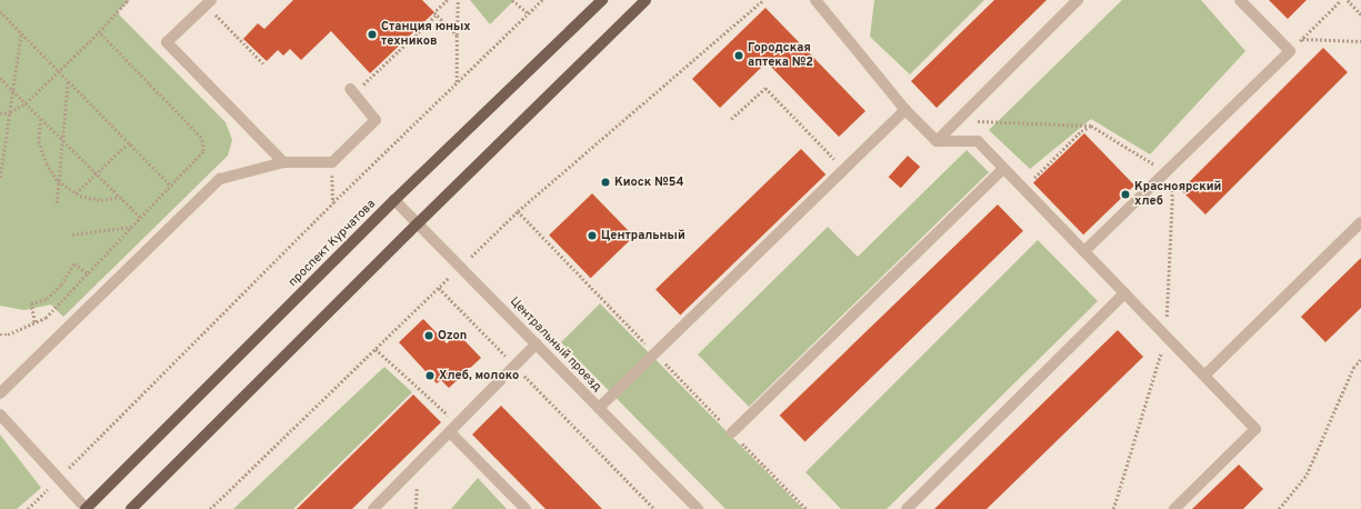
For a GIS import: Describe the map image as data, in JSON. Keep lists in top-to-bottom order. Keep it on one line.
{"streets":{"main road":["проспект Курчатова"],"street":["Центральный проезд"]},"crossings":[["проспект Курчатова","Центральный проезд"]],"places":["Станция юных техников","Городская аптека №2","Киоск №54","Красноярский хлеб","Центральный","Ozon","Хлеб, молоко"]}
